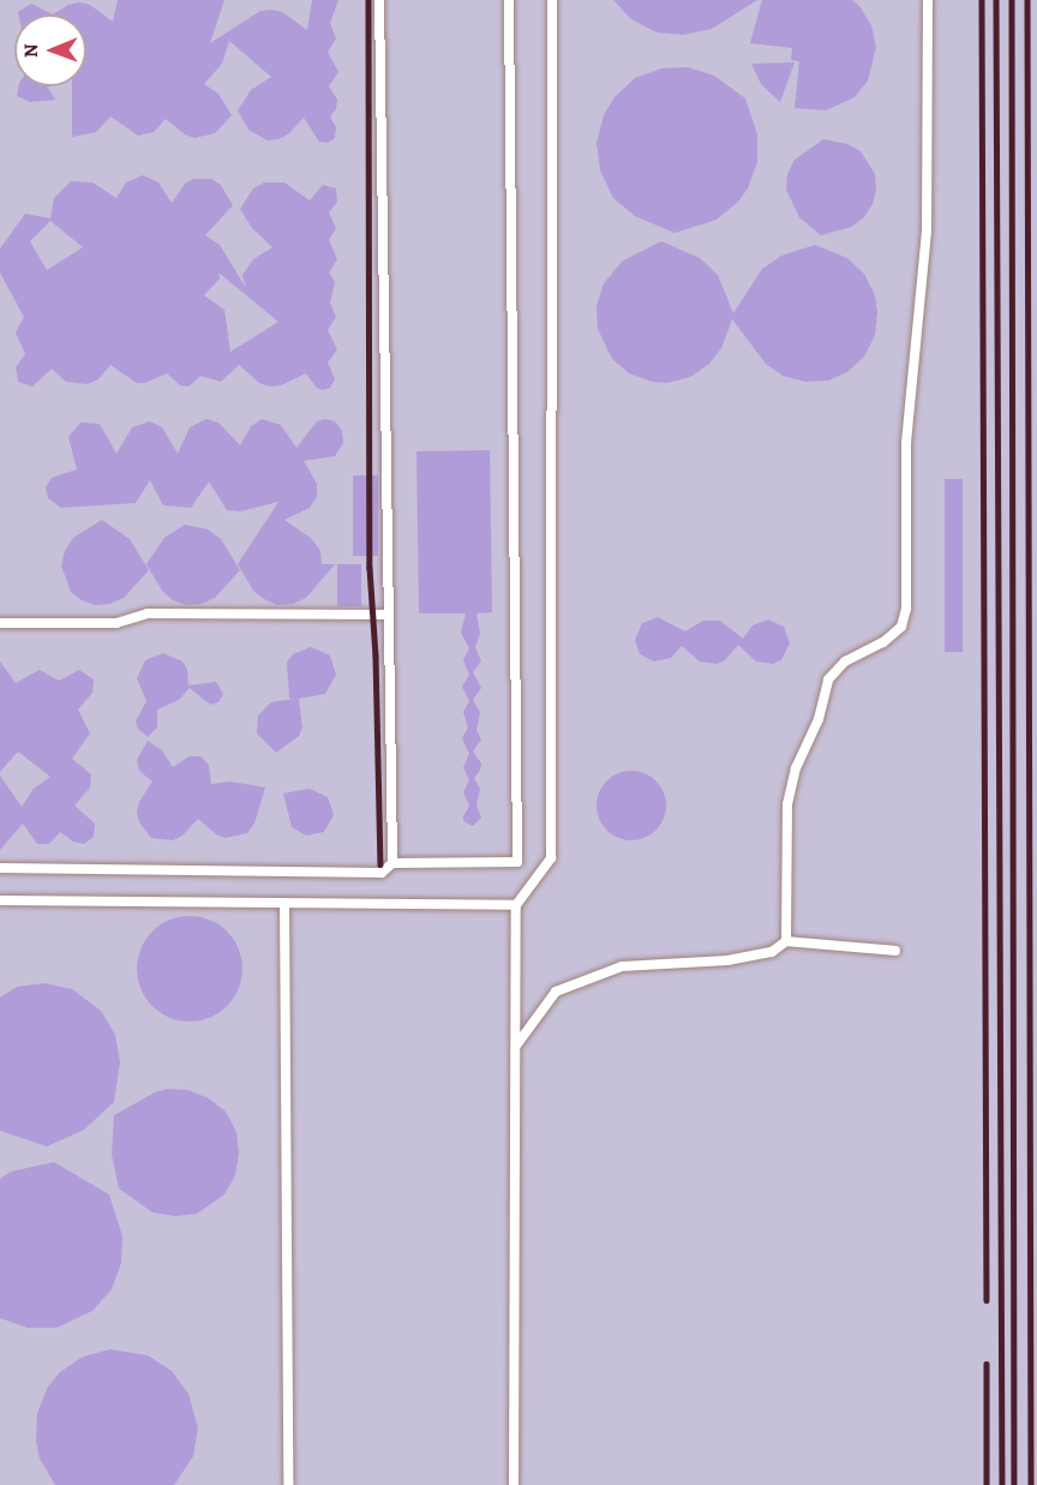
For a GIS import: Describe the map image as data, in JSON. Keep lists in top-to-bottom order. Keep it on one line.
{"north":"left"}
